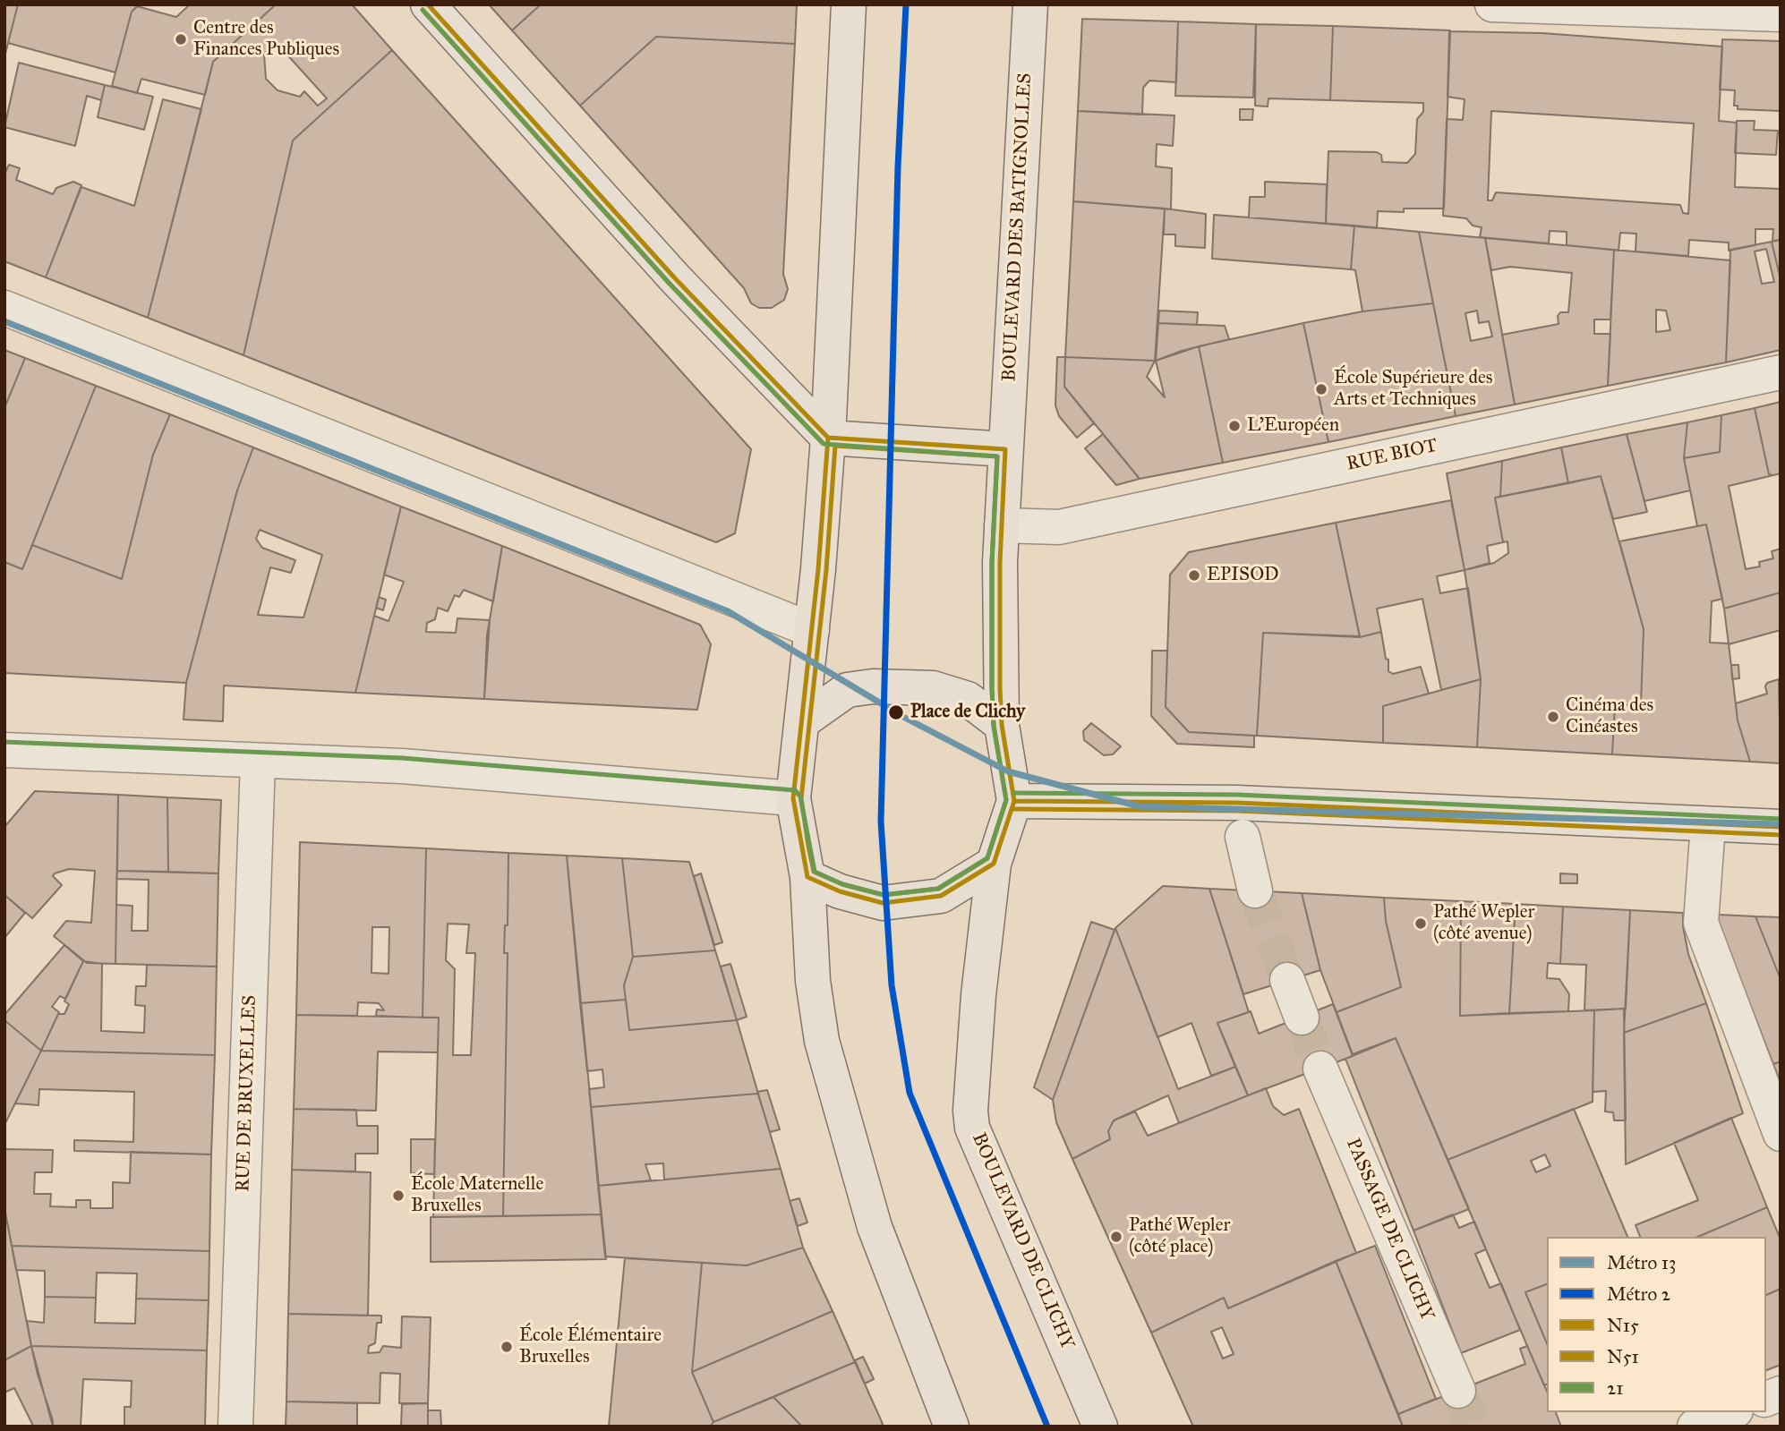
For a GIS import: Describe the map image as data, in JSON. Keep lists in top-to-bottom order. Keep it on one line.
{"streets":{"main road":["BOULEVARD DES BATIGNOLLES","BOULEVARD DE CLICHY"],"street":["RUE BIOT","RUE DE BRUXELLES","PASSAGE DE CLICHY"]},"places":["Centre des Finances Publiques","École Supérieure des Arts et Techniques","L'Européen","EPISOD","Place de Clichy","Cinéma des Cinéastes","Pathé Wepler (côté avenue)","École Maternelle Bruxelles","Pathé Wepler (côté place)","École Élémentaire Bruxelles"],"lines":["metro line 2","transit line N15","transit line N51","transit line 21","metro line 13"],"legend":["Métro 13","Métro 2","N15","N51","21"]}
